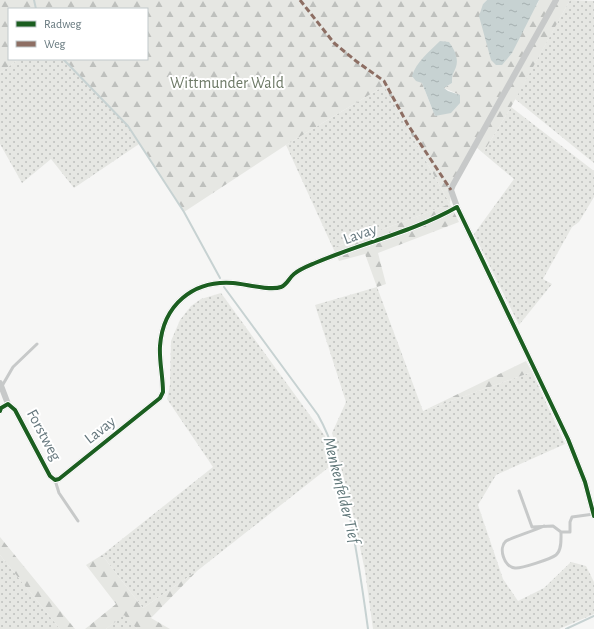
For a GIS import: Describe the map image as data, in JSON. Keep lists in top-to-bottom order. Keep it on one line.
{"streets":{"street":["Lavay","Forstweg"]},"crossings":[["Lavay","Forstweg"]],"water":["Menkenfelder Tief"],"parks":["Wittmunder Wald"],"legend":["Radweg","Weg"]}
